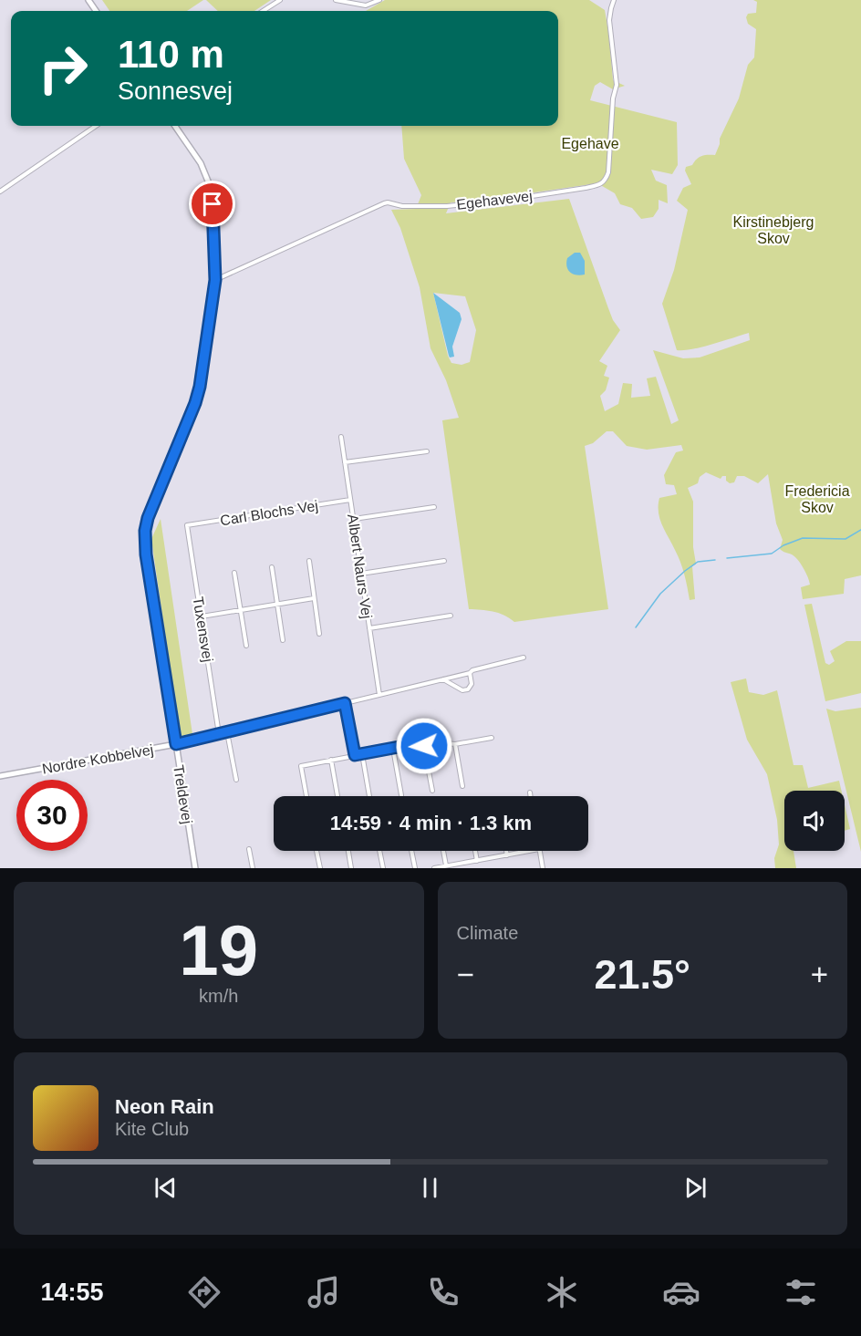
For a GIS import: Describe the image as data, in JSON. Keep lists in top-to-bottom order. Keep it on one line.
{"streets":{"street":["Egehavevej","Carl Blochs Vej","Albert Naurs Vej","Tuxensvej","Nordre Kobbelvej","Treldevej"]},"crossings":[["Egehavevej","Treldevej"],["Carl Blochs Vej","Albert Naurs Vej"],["Carl Blochs Vej","Tuxensvej"],["Albert Naurs Vej","Nordre Kobbelvej"],["Tuxensvej","Nordre Kobbelvej"],["Nordre Kobbelvej","Treldevej"]],"parks":["Egehave","Kirstinebjerg Skov","Fredericia Skov"],"page":{"turn":["110 m","Sonnesvej"],"limit":"30","trip":"14:59 · 4 min · 1.3 km","tile":[["19","km/h"],"Climate"],"heat":["−","21.5°","+"],"song":["Neon Rain","Kite Club"],"tabs":"14:55"}}
